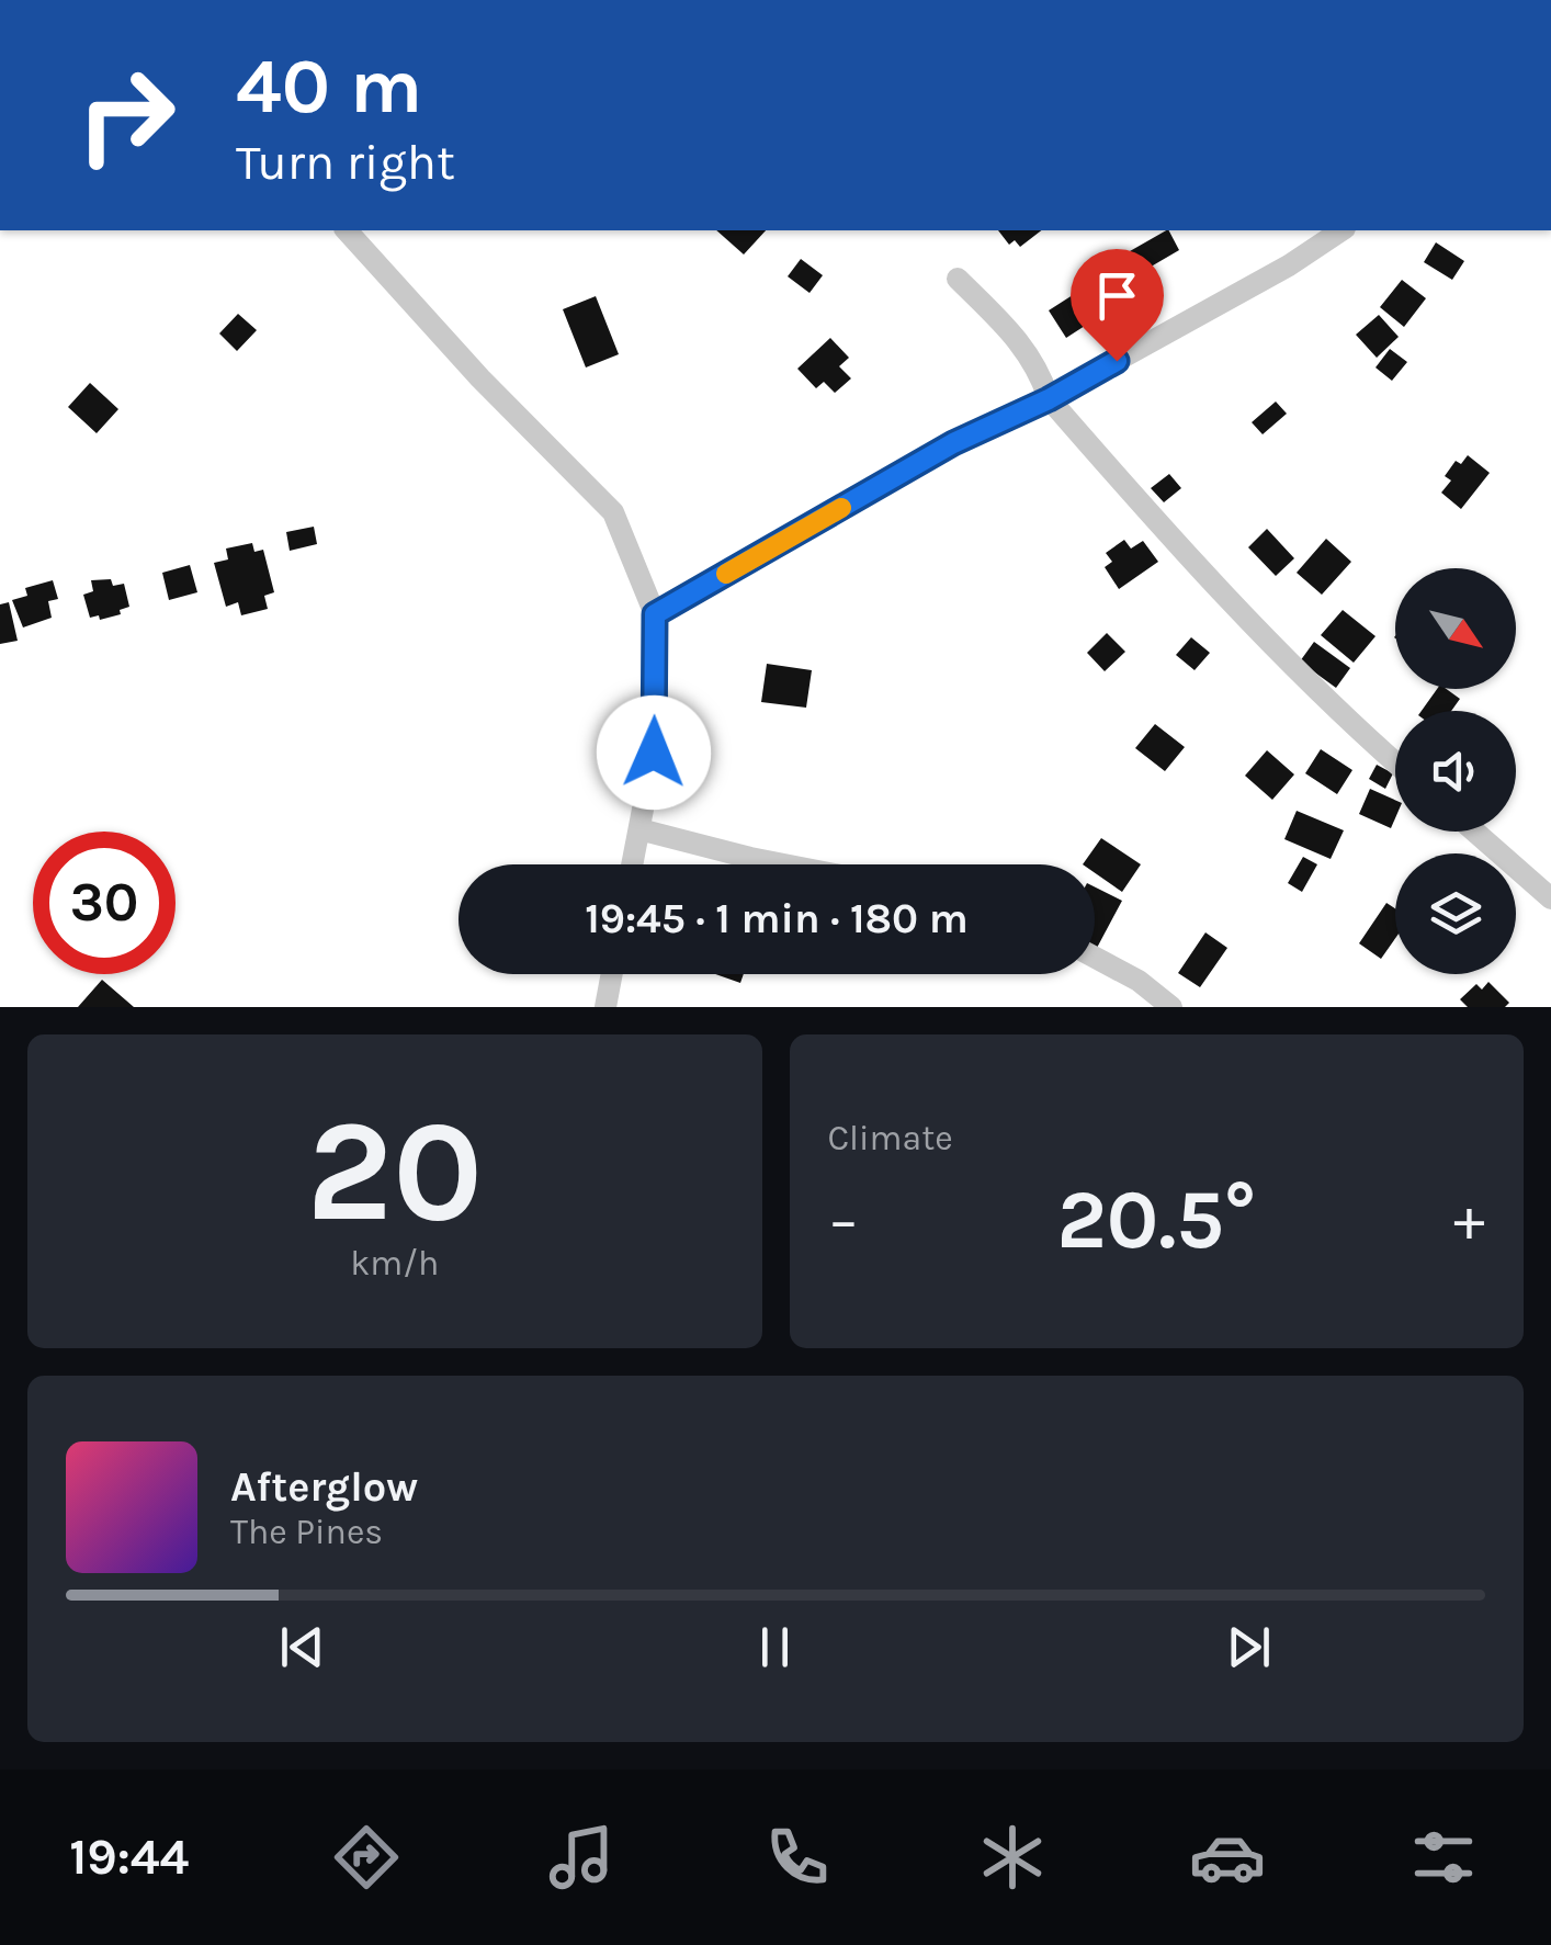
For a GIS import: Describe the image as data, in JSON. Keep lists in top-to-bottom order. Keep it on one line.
{"north":"bottom right","page":{"turn":["40 m","Turn right"],"limit":"30","trip":"19:45 · 1 min · 180 m","tile":[["20","km/h"],"Climate"],"heat":["−","20.5°","+"],"song":["Afterglow","The Pines"],"tabs":"19:44"}}
